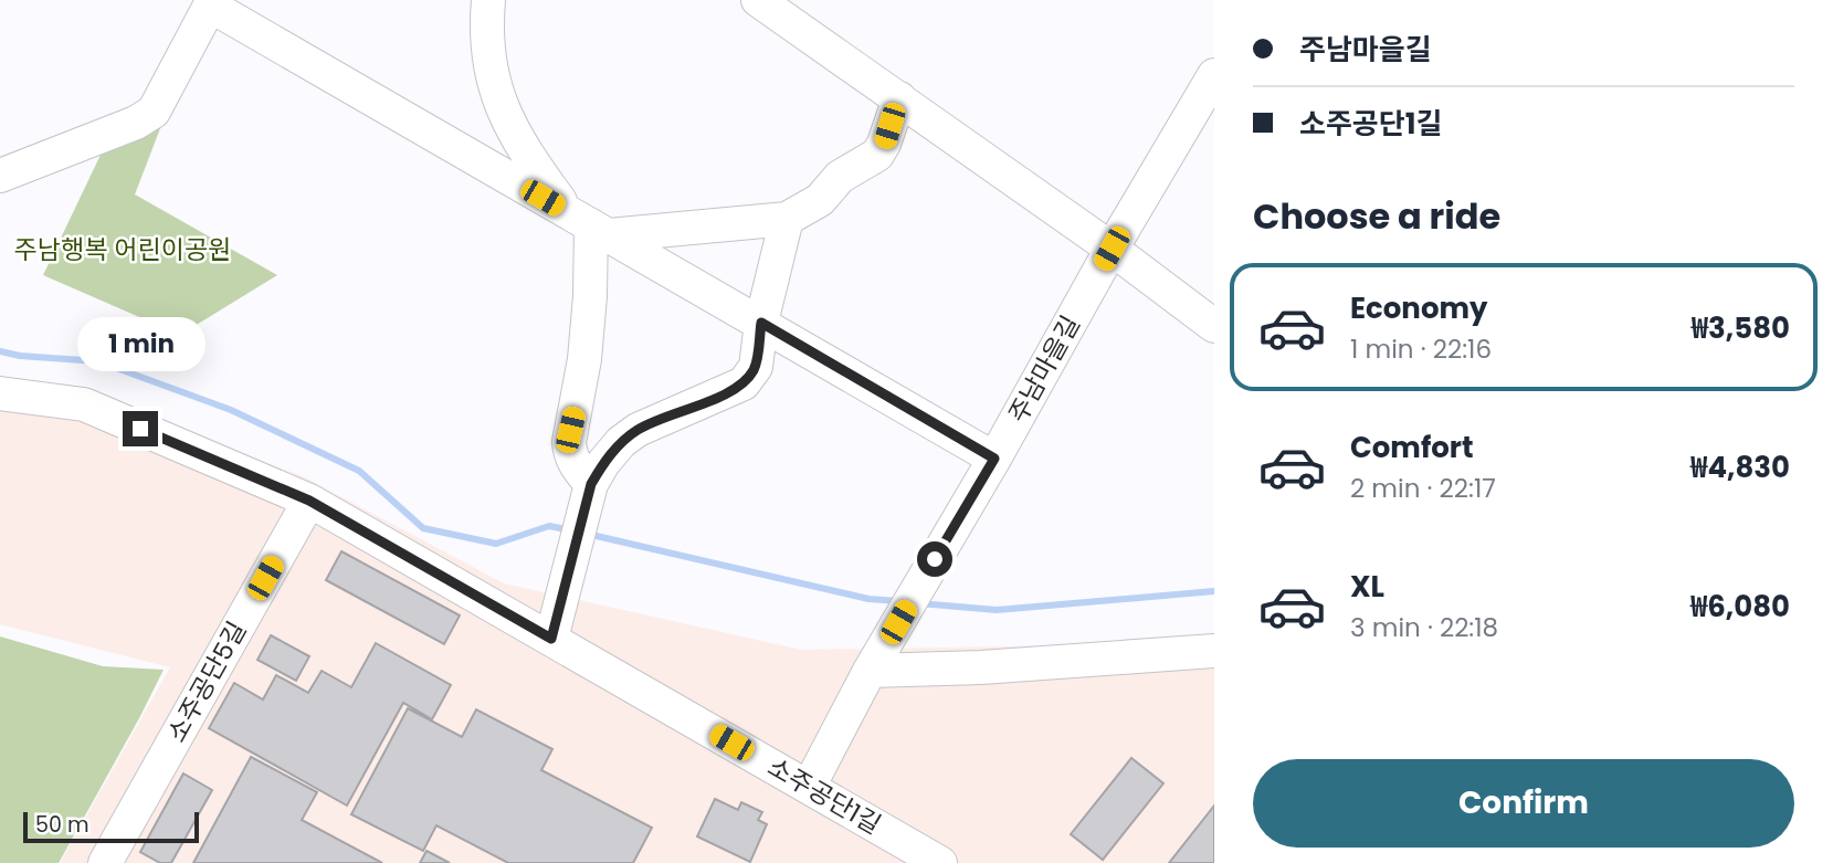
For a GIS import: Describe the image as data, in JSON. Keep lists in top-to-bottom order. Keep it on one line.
{"streets":{"street":["주남마을길","소주공단5길","소주공단1길"]},"crossings":[["주남마을길","소주공단1길"],["소주공단5길","소주공단1길"]],"parks":["주남행복 어린이공원"],"scale_bar":"50 m","page":{"banner":["주남마을길","소주공단1길"],"heading":"Choose a ride","list":[{"name":"Economy","note":"1 min · 22:16","value":"₩3,580"},{"name":"Comfort","note":"2 min · 22:17","value":"₩4,830"},{"name":"XL","note":"3 min · 22:18","value":"₩6,080"}],"bubble":"1 min","buttons":"Confirm","scale":"50 m"}}
